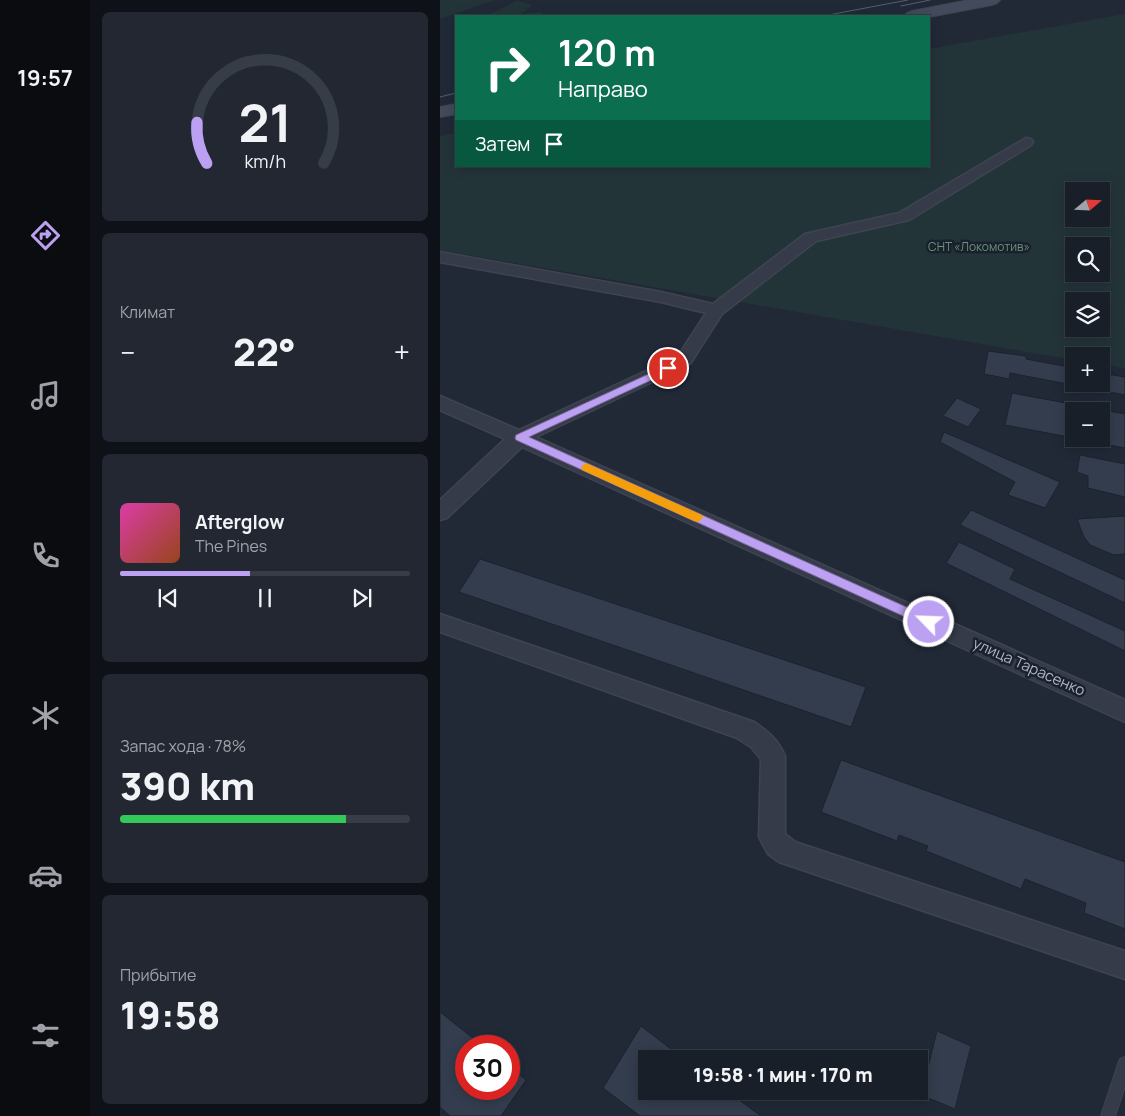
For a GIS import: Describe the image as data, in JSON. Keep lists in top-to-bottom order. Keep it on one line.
{"streets":{"street":["улица Тарасенко"]},"parks":["СНТ «Локомотив»"],"north":"right","page":{"tabs":"19:57","turn":["120 m","Направо"],"then":"Затем","map_buttons":["+","−"],"tile":["Климат",["Запас хода · 78%","390 km"],["Прибытие","19:58"]],"heat":["−","22°","+"],"song":["Afterglow","The Pines"],"limit":"30","trip":"19:58 · 1 мин · 170 m","gauge":["21","km/h"]}}
